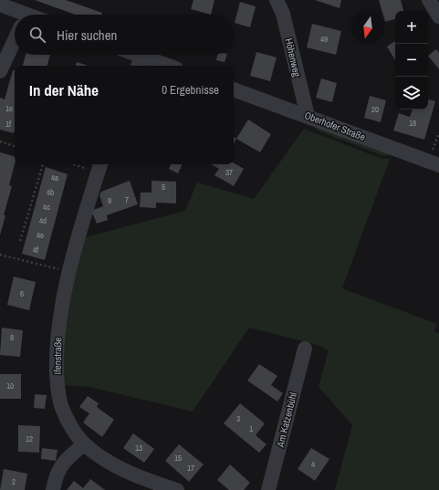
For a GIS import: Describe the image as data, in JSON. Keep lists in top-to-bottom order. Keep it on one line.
{"streets":{"street":["Höhenweg","Oberhofer Straße","Ifenstraße","Am Katzenbühl"]},"crossings":[["Höhenweg","Oberhofer Straße"]],"house_numbers":["49","1e","20","18","1f","37","4a","5","4b","7","9","4c","4d","4e","4f","6","8","10","3","1","12","13","15","4","17","2"],"north":"bottom","page":{"map_buttons":["+","−"],"search":"Hier suchen","heading":["In der Nähe","0 Ergebnisse"]}}
